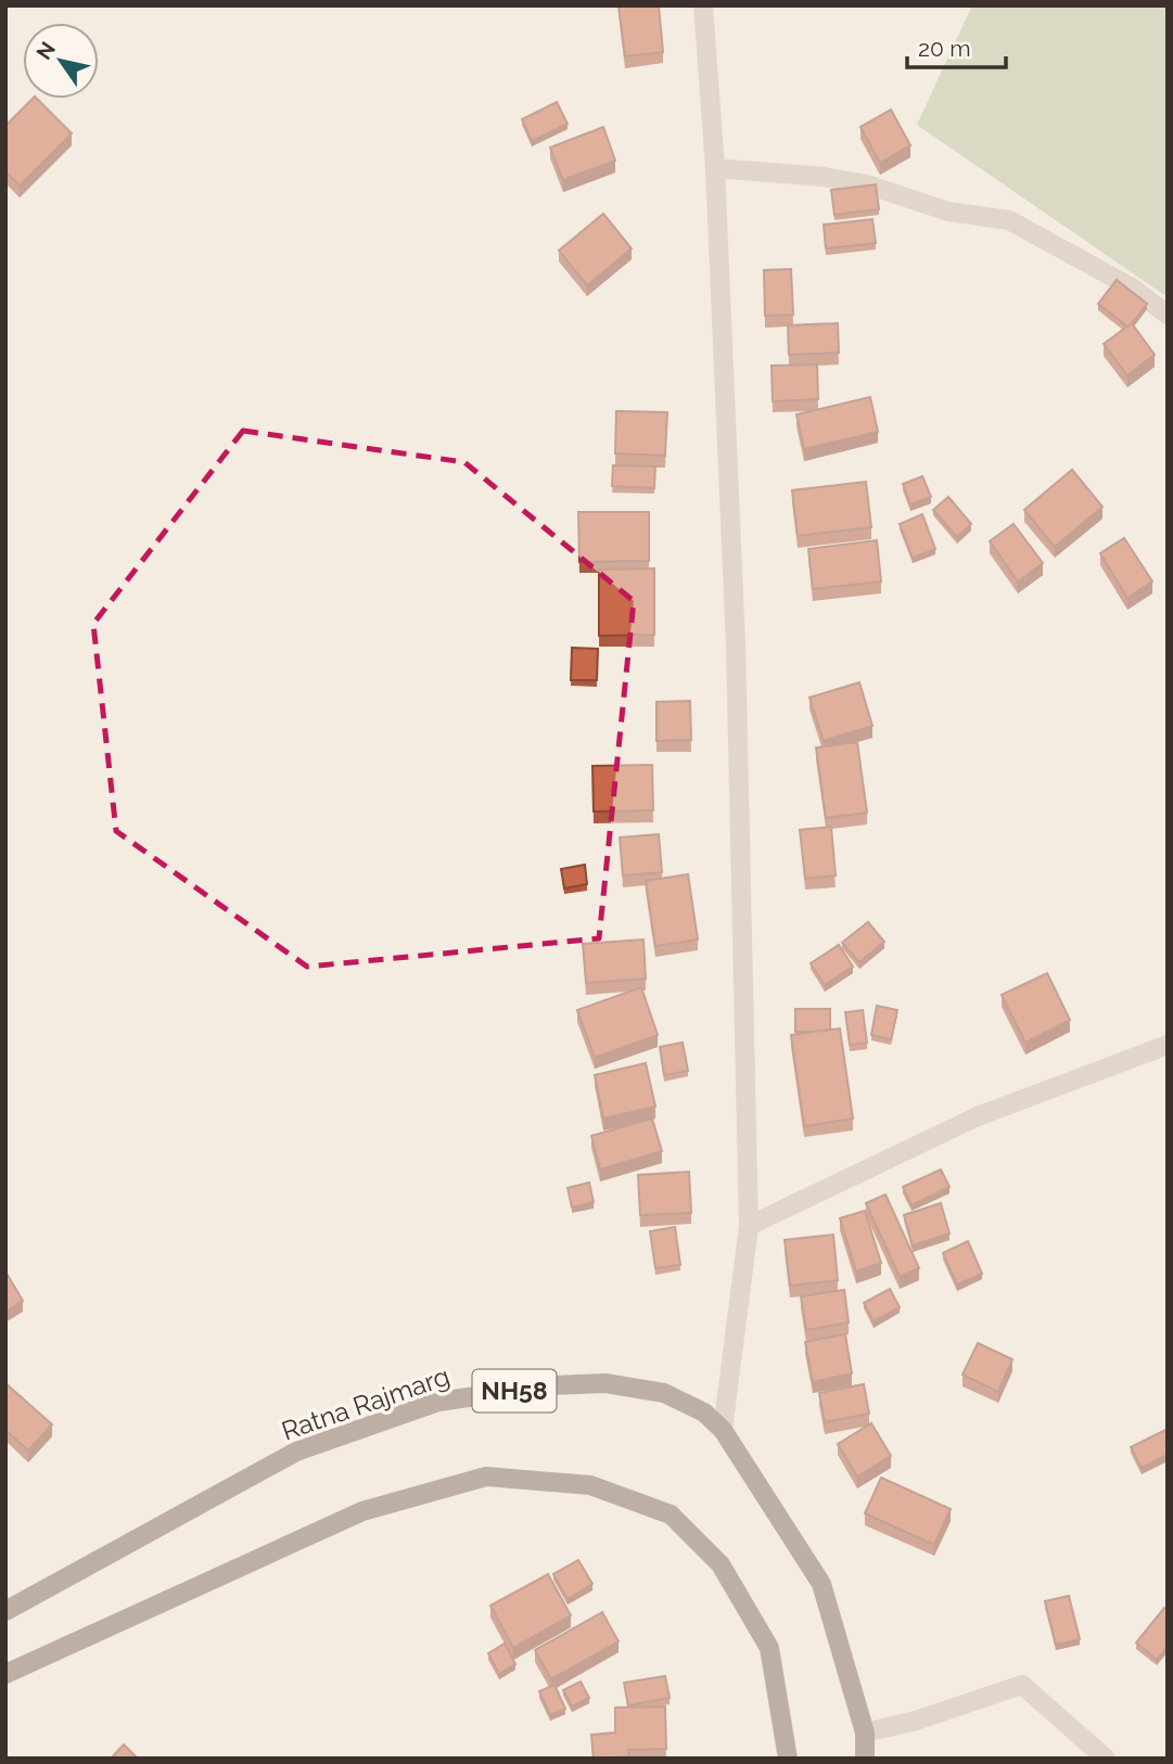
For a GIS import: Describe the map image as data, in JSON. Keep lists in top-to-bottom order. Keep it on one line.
{"streets":{"main road":["NH58","Ratna Rajmarg"]},"scale_bar":"20 m","north":"top left"}
